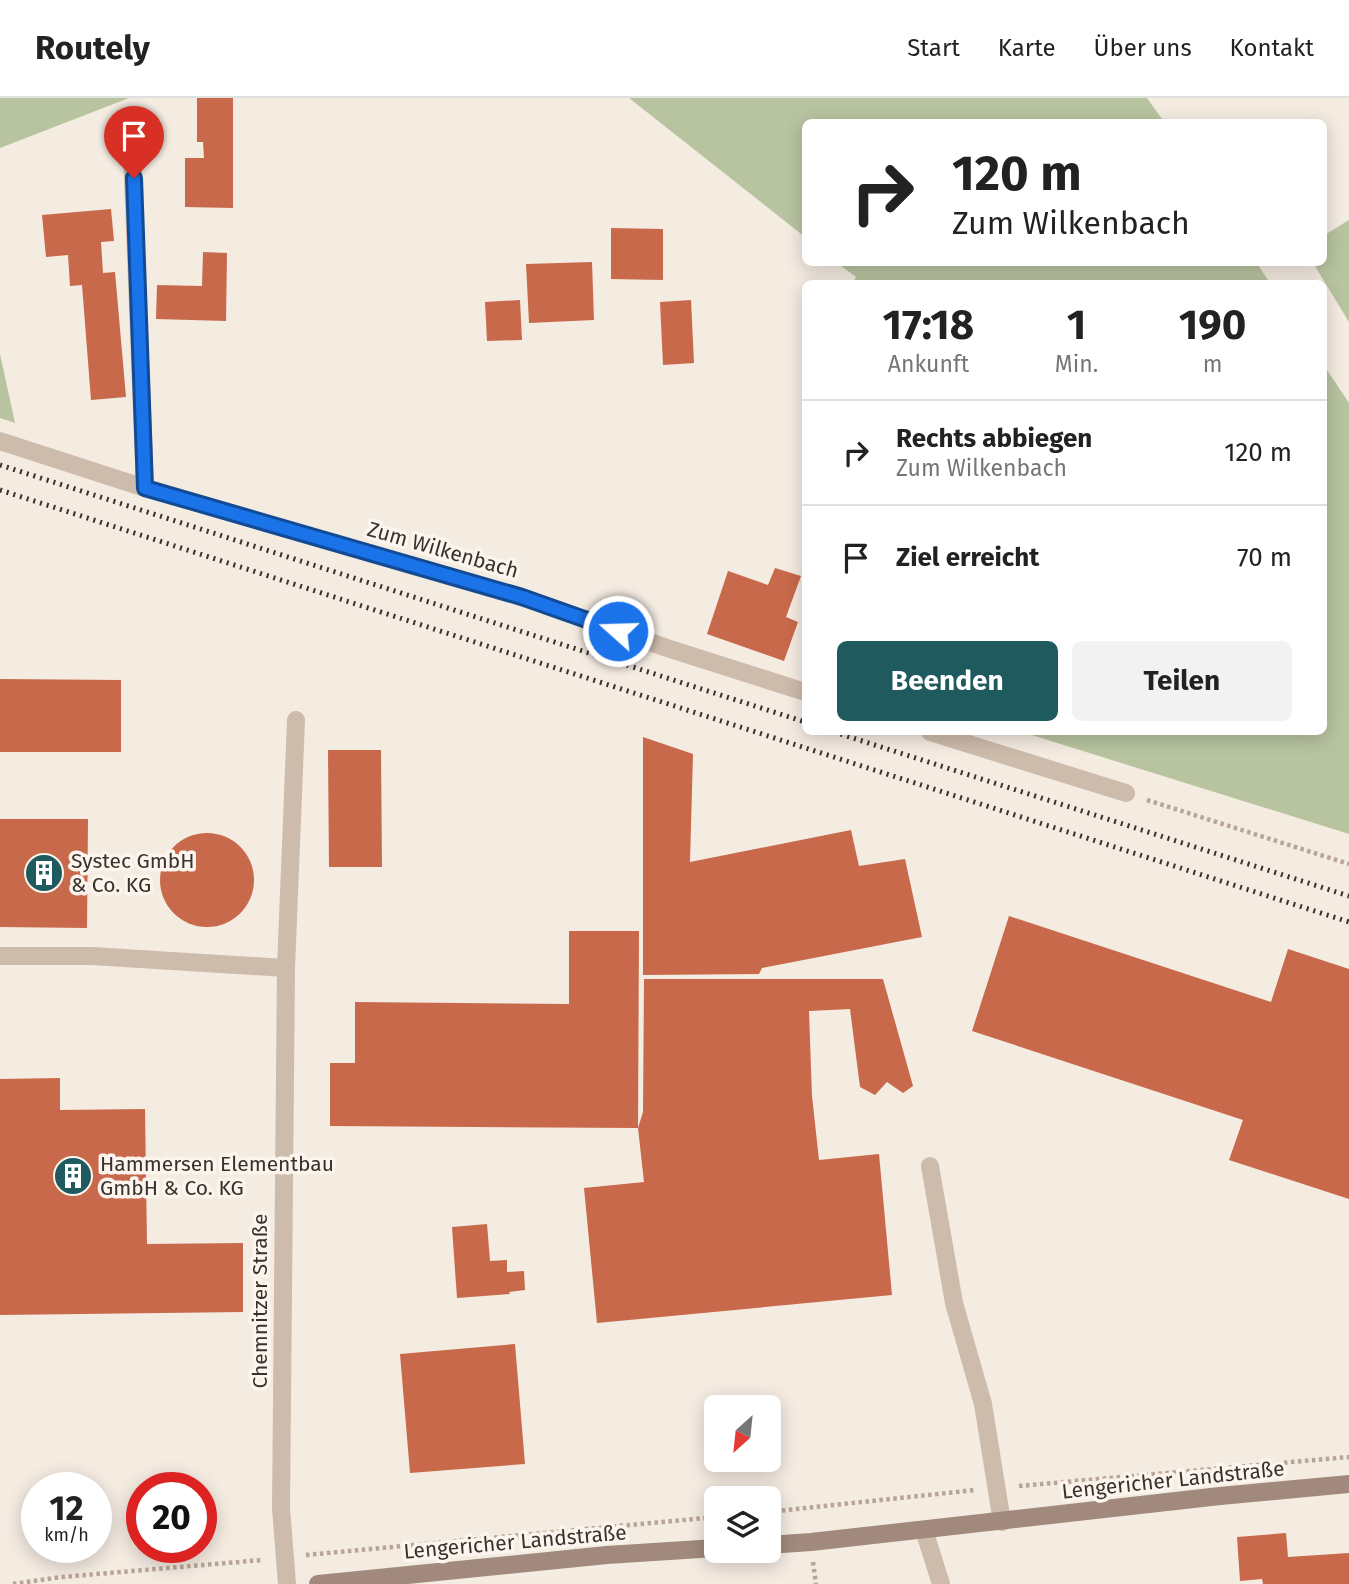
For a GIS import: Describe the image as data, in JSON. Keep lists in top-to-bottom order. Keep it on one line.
{"streets":{"main road":["Lengericher Landstraße"],"street":["Zum Wilkenbach","Chemnitzer Straße"]},"places":{"building":["Systec GmbH & Co. KG","Hammersen Elementbau GmbH & Co. KG"]},"north":"bottom left","page":{"header":"Routely","nav":["Start","Karte","Über uns","Kontakt"],"turn":["120 m","Zum Wilkenbach"],"eta":["17:18","Ankunft","1","Min.","190","m"],"list":[{"name":"Rechts abbiegen","note":"Zum Wilkenbach","value":"120 m"},{"name":"Ziel erreicht","value":"70 m"}],"buttons":["Beenden","Teilen"],"speed":"12 km/h","limit":"20"}}
